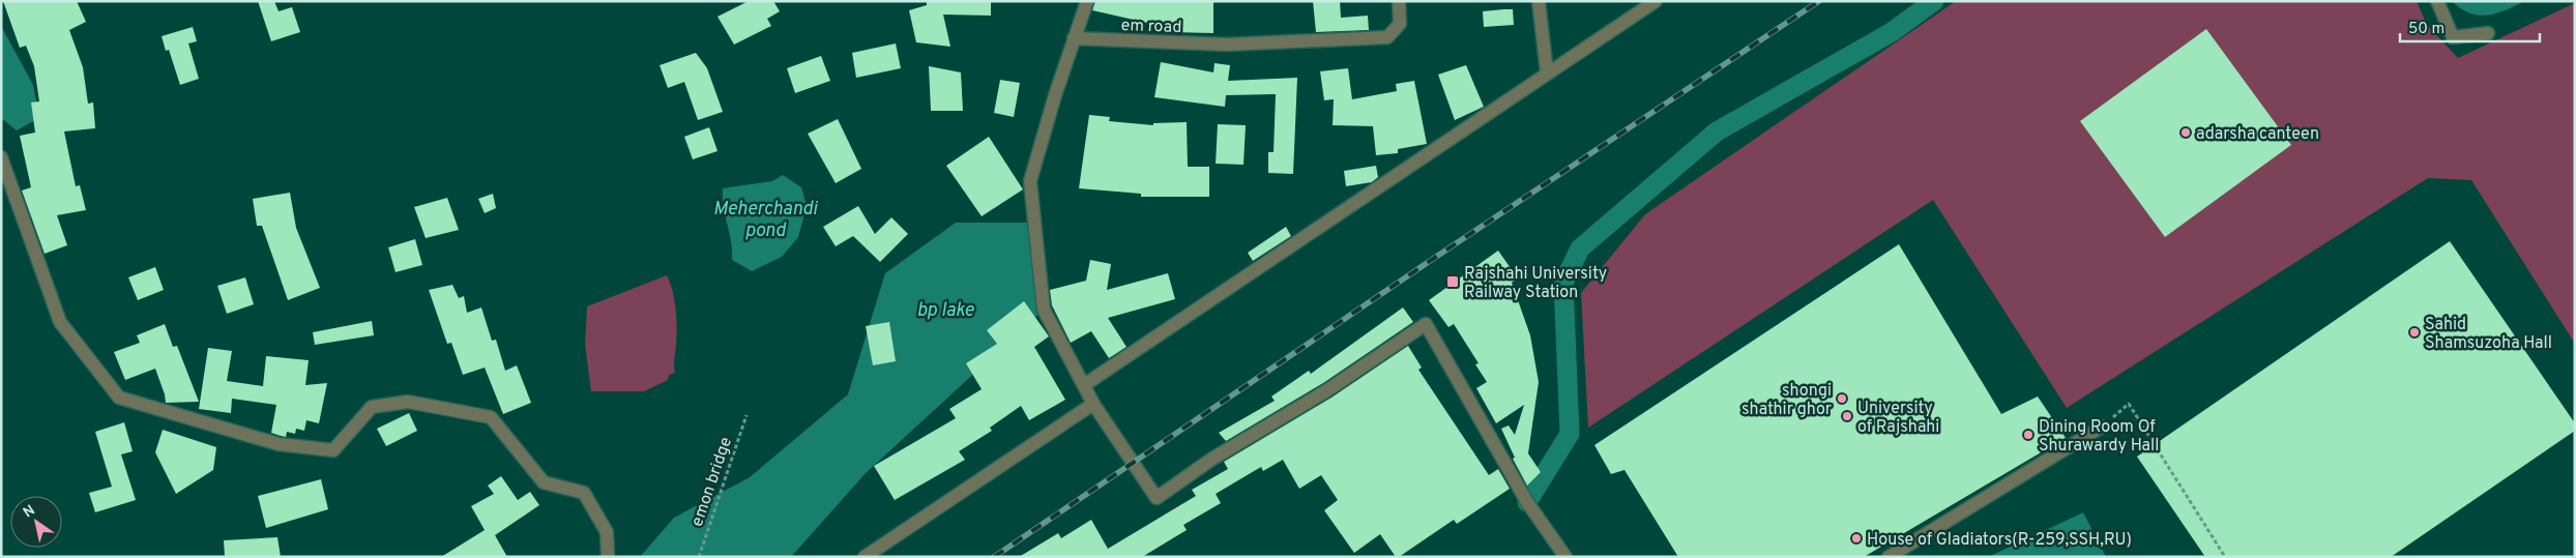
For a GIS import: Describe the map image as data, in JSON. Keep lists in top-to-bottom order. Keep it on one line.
{"streets":{"street":["em road"],"path":["emon bridge"]},"water":["Meherchandi pond","bp lake"],"places":{"other":["adarsha canteen","Sahid Shamsuzoha Hall","shongi shathir ghor","University of Rajshahi","Dining Room Of Shurawardy Hall","House of Gladiators(R-259,SSH,RU)"],"transit":["Rajshahi University Railway Station"]},"scale_bar":"50 m","north":"top left"}
